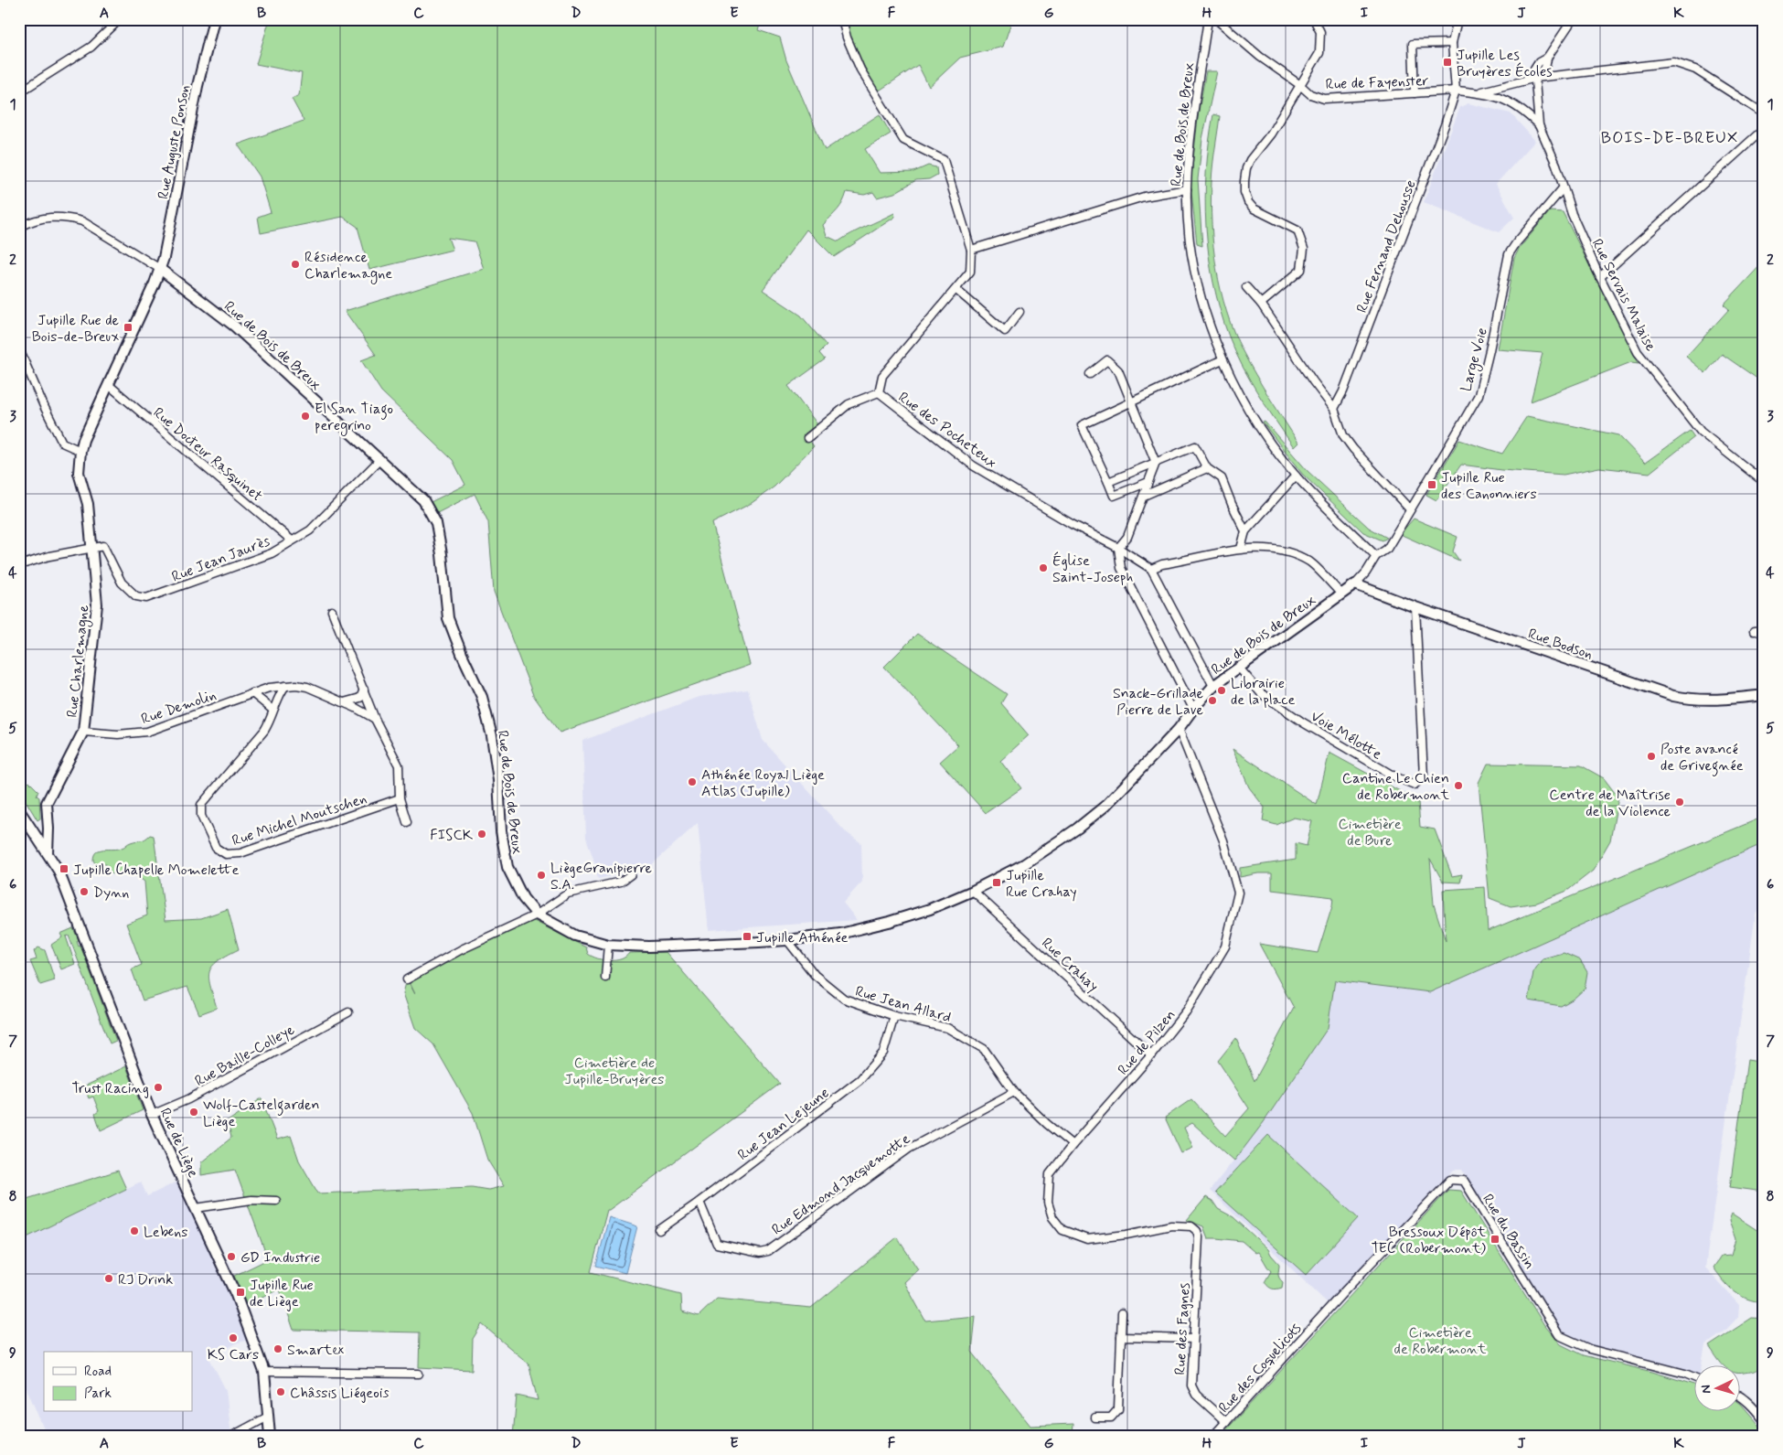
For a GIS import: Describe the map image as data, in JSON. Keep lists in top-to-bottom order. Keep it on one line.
{"streets":{"street":["Rue de Fayenster","Rue de Bois de Breux","Rue Auguste Ponson","Rue Fernand Dehousse","Rue Servais Malaise","Large Voie","Rue des Pocheteux","Rue Docteur Rasquinet","Rue Jean Jaurès","Rue Bodson","Rue Charlemagne","Rue Demolin","Voie Mélotte","Rue Michel Moutschen","Rue Crahay","Rue Jean Allard","Rue de Pilzen","Rue Baille-Colleye","Rue Jean Lejeune","Rue de Liège","Rue Edmond Jacquemotte","Rue du Bassin","Rue des Fagnes","Rue des Coquelicots"]},"crossings":[["Rue de Fayenster","Rue Fernand Dehousse"],["Rue de Bois de Breux","Rue Auguste Ponson"],["Rue de Bois de Breux","Large Voie"],["Rue de Bois de Breux","Rue Jean Jaurès"],["Rue de Bois de Breux","Rue Bodson"],["Rue de Bois de Breux","Voie Mélotte"],["Rue de Bois de Breux","Rue Crahay"],["Rue de Bois de Breux","Rue Jean Allard"],["Rue de Bois de Breux","Rue de Pilzen"],["Rue Auguste Ponson","Rue Docteur Rasquinet"],["Rue Auguste Ponson","Rue Charlemagne"],["Rue Servais Malaise","Large Voie"],["Large Voie","Rue Bodson"],["Rue Docteur Rasquinet","Rue Jean Jaurès"],["Rue Docteur Rasquinet","Rue Charlemagne"],["Rue Jean Jaurès","Rue Charlemagne"],["Rue Bodson","Voie Mélotte"],["Rue Charlemagne","Rue Demolin"],["Rue Charlemagne","Rue de Liège"],["Rue Demolin","Rue Michel Moutschen"],["Rue Crahay","Rue de Pilzen"],["Rue Jean Allard","Rue de Pilzen"],["Rue Jean Allard","Rue Jean Lejeune"],["Rue Jean Allard","Rue Edmond Jacquemotte"],["Rue de Pilzen","Rue des Fagnes"],["Rue Baille-Colleye","Rue de Liège"],["Rue Jean Lejeune","Rue Edmond Jacquemotte"],["Rue du Bassin","Rue des Coquelicots"],["Rue des Fagnes","Rue des Coquelicots"]],"districts":["BOIS-DE-BREUX"],"parks":["Cimetière de Bure","Cimetière de Jupille-Bruyères","Cimetière de Robermont"],"places":{"transit":["Jupille Les Bruyères Écoles","Jupille Rue de Bois-de-Breux","Jupille Rue des Canonniers","Jupille Chapelle Momelette","Jupille Rue Crahay","Jupille Athénée","Bressoux Dépôt TEC (Robermont)","Jupille Rue de Liège"],"other":["Résidence Charlemagne","El San Tiago peregrino","Église Saint-Joseph","Librairie de la place","Snack-Grillade Pierre de Lave","Poste avancé de Grivegnée","Athénée Royal Liège Atlas (Jupille)","Cantine Le Chien de Robermont","Centre de Maîtrise de la Violence","FISCK","LiègeGranipierre S.A.","Dynn","Trust Racing","Wolf-Castelgarden Liège","Lebens","GD Industrie","RJ Drink","KS Cars","Smartex","Châssis Liégeois"]},"legend":["Road","Park"],"north":"left","grid":{"columns":["A","B","C","D","E","F","G","H","I","J","K"],"rows":["1","2","3","4","5","6","7","8","9"]}}
